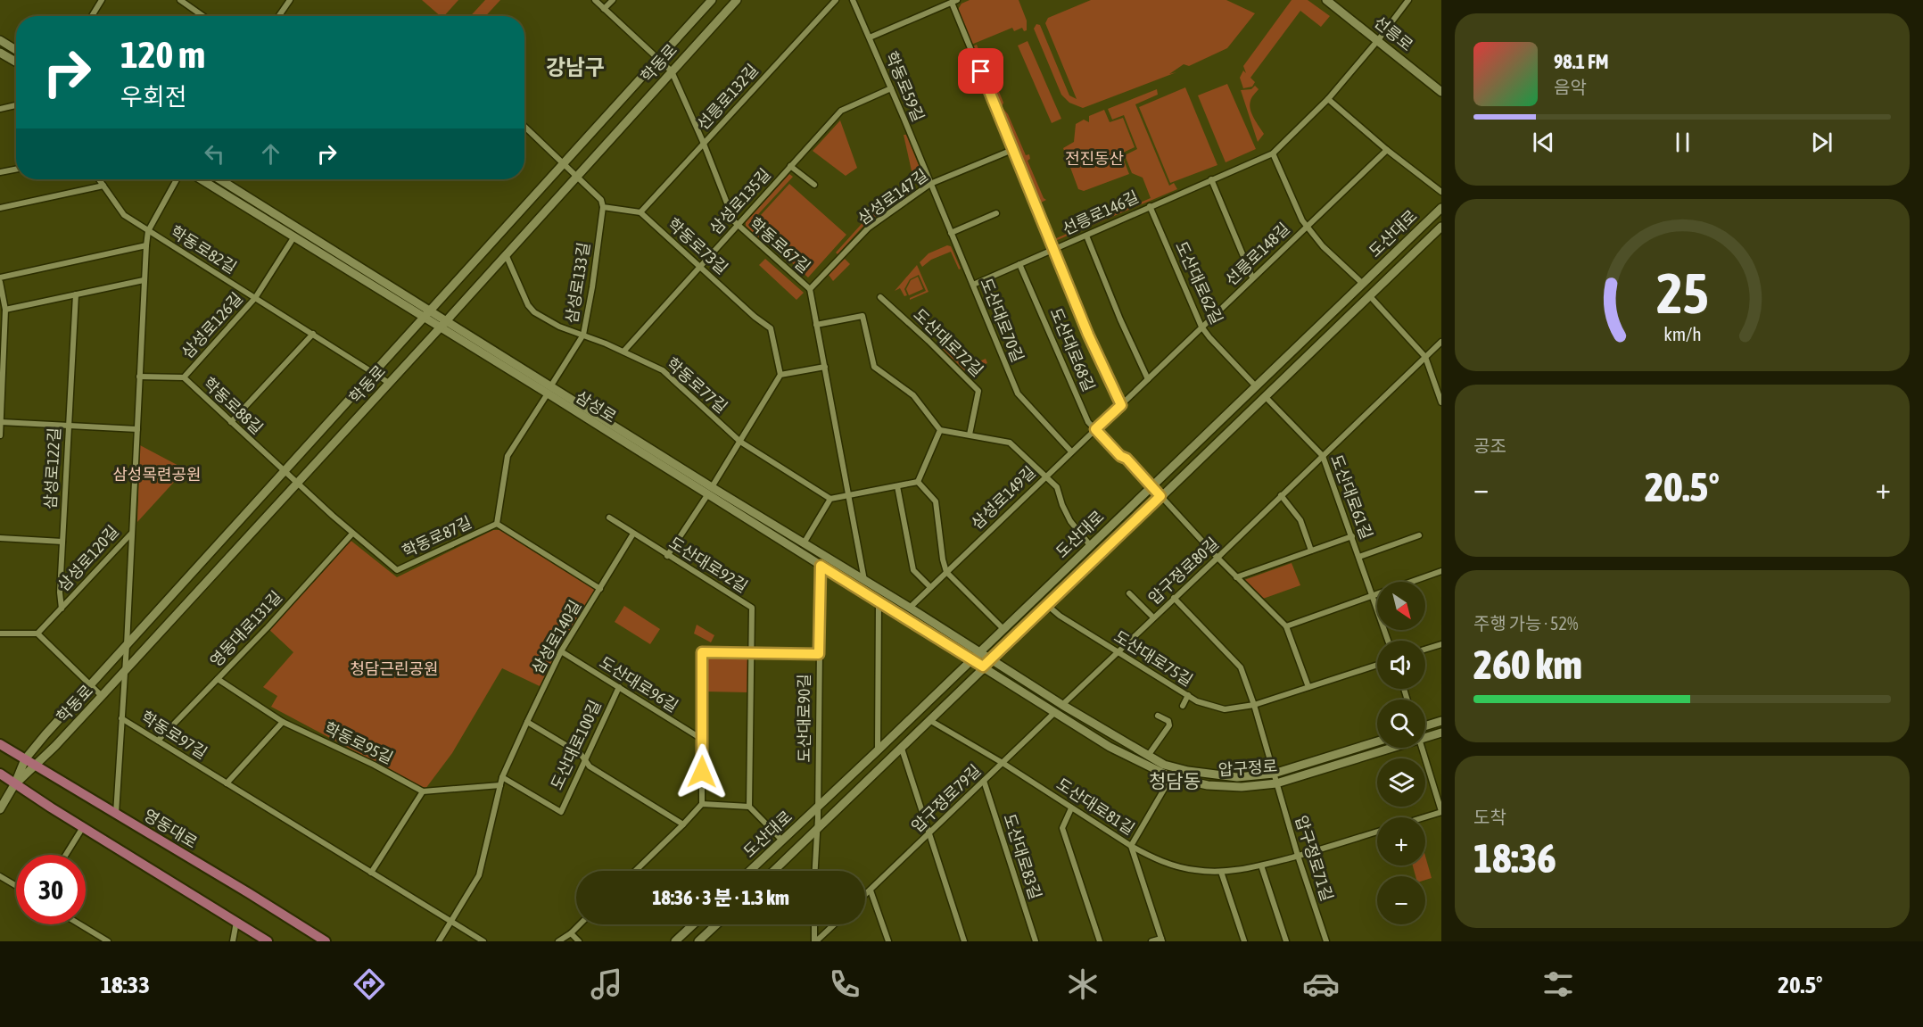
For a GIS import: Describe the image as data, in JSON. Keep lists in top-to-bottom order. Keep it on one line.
{"streets":{"main road":["선릉로","학동로","도산대로","삼성로","압구정로","영동대로"],"street":["학동로59길","선릉로132길","삼성로147길","삼성로135길","선릉로146길","학동로67길","학동로73길","학동로82길","선릉로148길","삼성로133길","도산대로62길","도산대로70길","삼성로126길","도산대로72길","도산대로68길","학동로77길","학동로88길","삼성로122길","도산대로61길","삼성로149길","학동로87길","삼성로120길","도산대로92길","압구정로80길","영동대로131길","삼성로140길","도산대로75길","도산대로96길","도산대로90길","학동로97길","학동로95길","도산대로100길","압구정로79길","도산대로81길","도산대로83길","압구정로71길"]},"crossings":[["선릉로","선릉로146길"],["학동로","학동로67길"],["학동로","학동로82길"],["학동로","학동로77길"],["학동로","학동로88길"],["학동로","삼성로"],["학동로","학동로87길"],["학동로","학동로97길"],["학동로","영동대로"],["학동로59길","삼성로147길"],["학동로59길","삼성로135길"],["학동로59길","도산대로70길"],["선릉로132길","학동로67길"],["선릉로132길","학동로73길"],["삼성로147길","학동로67길"],["삼성로147길","도산대로70길"],["삼성로135길","학동로67길"],["삼성로135길","학동로73길"],["삼성로135길","학동로77길"],["선릉로146길","도산대로62길"],["선릉로146길","도산대로70길"],["선릉로146길","도산대로68길"],["도산대로","도산대로62길"],["도산대로","도산대로68길"],["도산대로","삼성로"],["도산대로","도산대로61길"],["도산대로","도산대로75길"],["도산대로","도산대로90길"],["도산대로","압구정로"],["도산대로","도산대로81길"],["학동로82길","삼성로126길"],["학동로82길","삼성로120길"],["선릉로148길","도산대로62길"],["선릉로148길","도산대로68길"],["선릉로148길","삼성로149길"],["삼성로133길","학동로77길"],["삼성로133길","삼성로"],["삼성로133길","학동로87길"],["도산대로70길","삼성로149길"],["삼성로126길","학동로88길"],["삼성로126길","삼성로"],["도산대로68길","삼성로149길"],["도산대로68길","압구정로80길"],["학동로88길","학동로87길"],["학동로88길","삼성로120길"],["삼성로","삼성로149길"],["삼성로","압구정로"],["삼성로122길","삼성로120길"],["도산대로61길","압구정로80길"],["학동로87길","영동대로131길"],["학동로87길","삼성로140길"],["삼성로120길","학동로97길"],["도산대로92길","삼성로140길"],["도산대로92길","도산대로90길"],["압구정로80길","도산대로75길"],["압구정로80길","압구정로"],["압구정로80길","압구정로71길"],["영동대로131길","학동로97길"],["영동대로131길","학동로95길"],["삼성로140길","도산대로96길"],["삼성로140길","학동로97길"],["삼성로140길","도산대로100길"],["도산대로75길","압구정로71길"],["도산대로96길","도산대로90길"],["도산대로96길","도산대로100길"],["압구정로","압구정로79길"],["압구정로","압구정로71길"],["압구정로79길","도산대로81길"],["압구정로79길","도산대로83길"],["도산대로81길","압구정로71길"]],"districts":["강남구","청담동"],"parks":["전진동산","삼성목련공원","청담근린공원"],"north":"bottom right","page":{"turn":["120 m","우회전"],"song":["98.1 FM","음악"],"tile":["공조",["주행 가능 · 52%","260 km"],["도착","18:36"]],"heat":["−","20.5°","+"],"map_buttons":["+","−"],"limit":"30","trip":"18:36 · 3 분 · 1.3 km","tabs":["18:33","20.5°"],"gauge":["25","km/h"]}}
